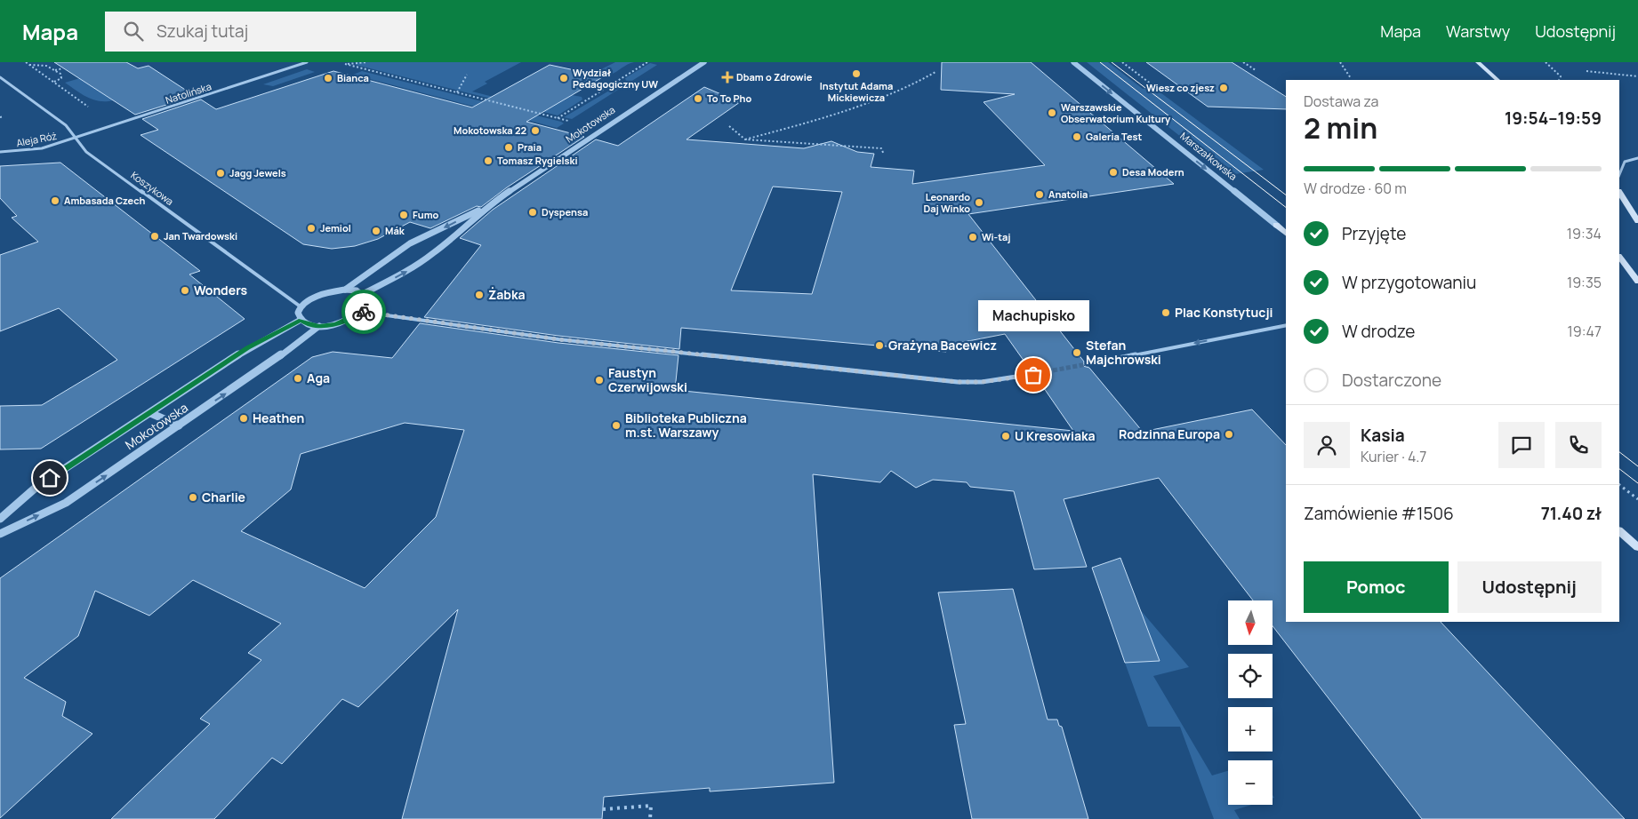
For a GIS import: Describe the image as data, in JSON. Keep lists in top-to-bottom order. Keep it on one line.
{"streets":{"main road":["Marszałkowska"],"street":["Natolińska","Mokotowska","Aleja Róż","Koszykowa"]},"crossings":[["Natolińska","Aleja Róż"],["Natolińska","Koszykowa"],["Aleja Róż","Koszykowa"]],"one_way":["Marszałkowska"],"places":{"other":["Instytut Adama Mickiewicza","Bianca","Wydział Pedagogiczny UW","Wiesz co zjesz","To To Pho","Warszawskie Obserwatorium Kultury","Mokotowska 22","Galeria Test","Praia","Tomasz Rygielski","Desa Modern","Jagg Jewels","Anatolia","Ambasada Czech","Leonardo Daj Winko","Dyspensa","Fumo","Jemiol","Mák","Jan Twardowski","Wi-taj","Wonders","Żabka","Plac Konstytucji","Grażyna Bacewicz","Stefan Majchrowski","Machupisko","Aga","Faustyn Czerwijowski","Heathen","Biblioteka Publiczna m.st. Warszawy","Rodzinna Europa","U Kresowiaka","Charlie"],"health":["Dbam o Zdrowie"]},"north":"bottom","page":{"header":"Mapa","search":"Szukaj tutaj","nav":["Mapa","Warstwy","Udostępnij"],"heading":["2 min","Dostawa za","19:54–19:59"],"panel":["Kasia","Kurier · 4.7","Zamówienie #1506","71.40 zł"],"bar":"W drodze · 60 m","list":[["Przyjęte","19:34"],["W przygotowaniu","19:35"],["W drodze","19:47"],"Dostarczone"],"bubble":"Machupisko","buttons":["Pomoc","Udostępnij"],"map_buttons":["+","−"]}}
